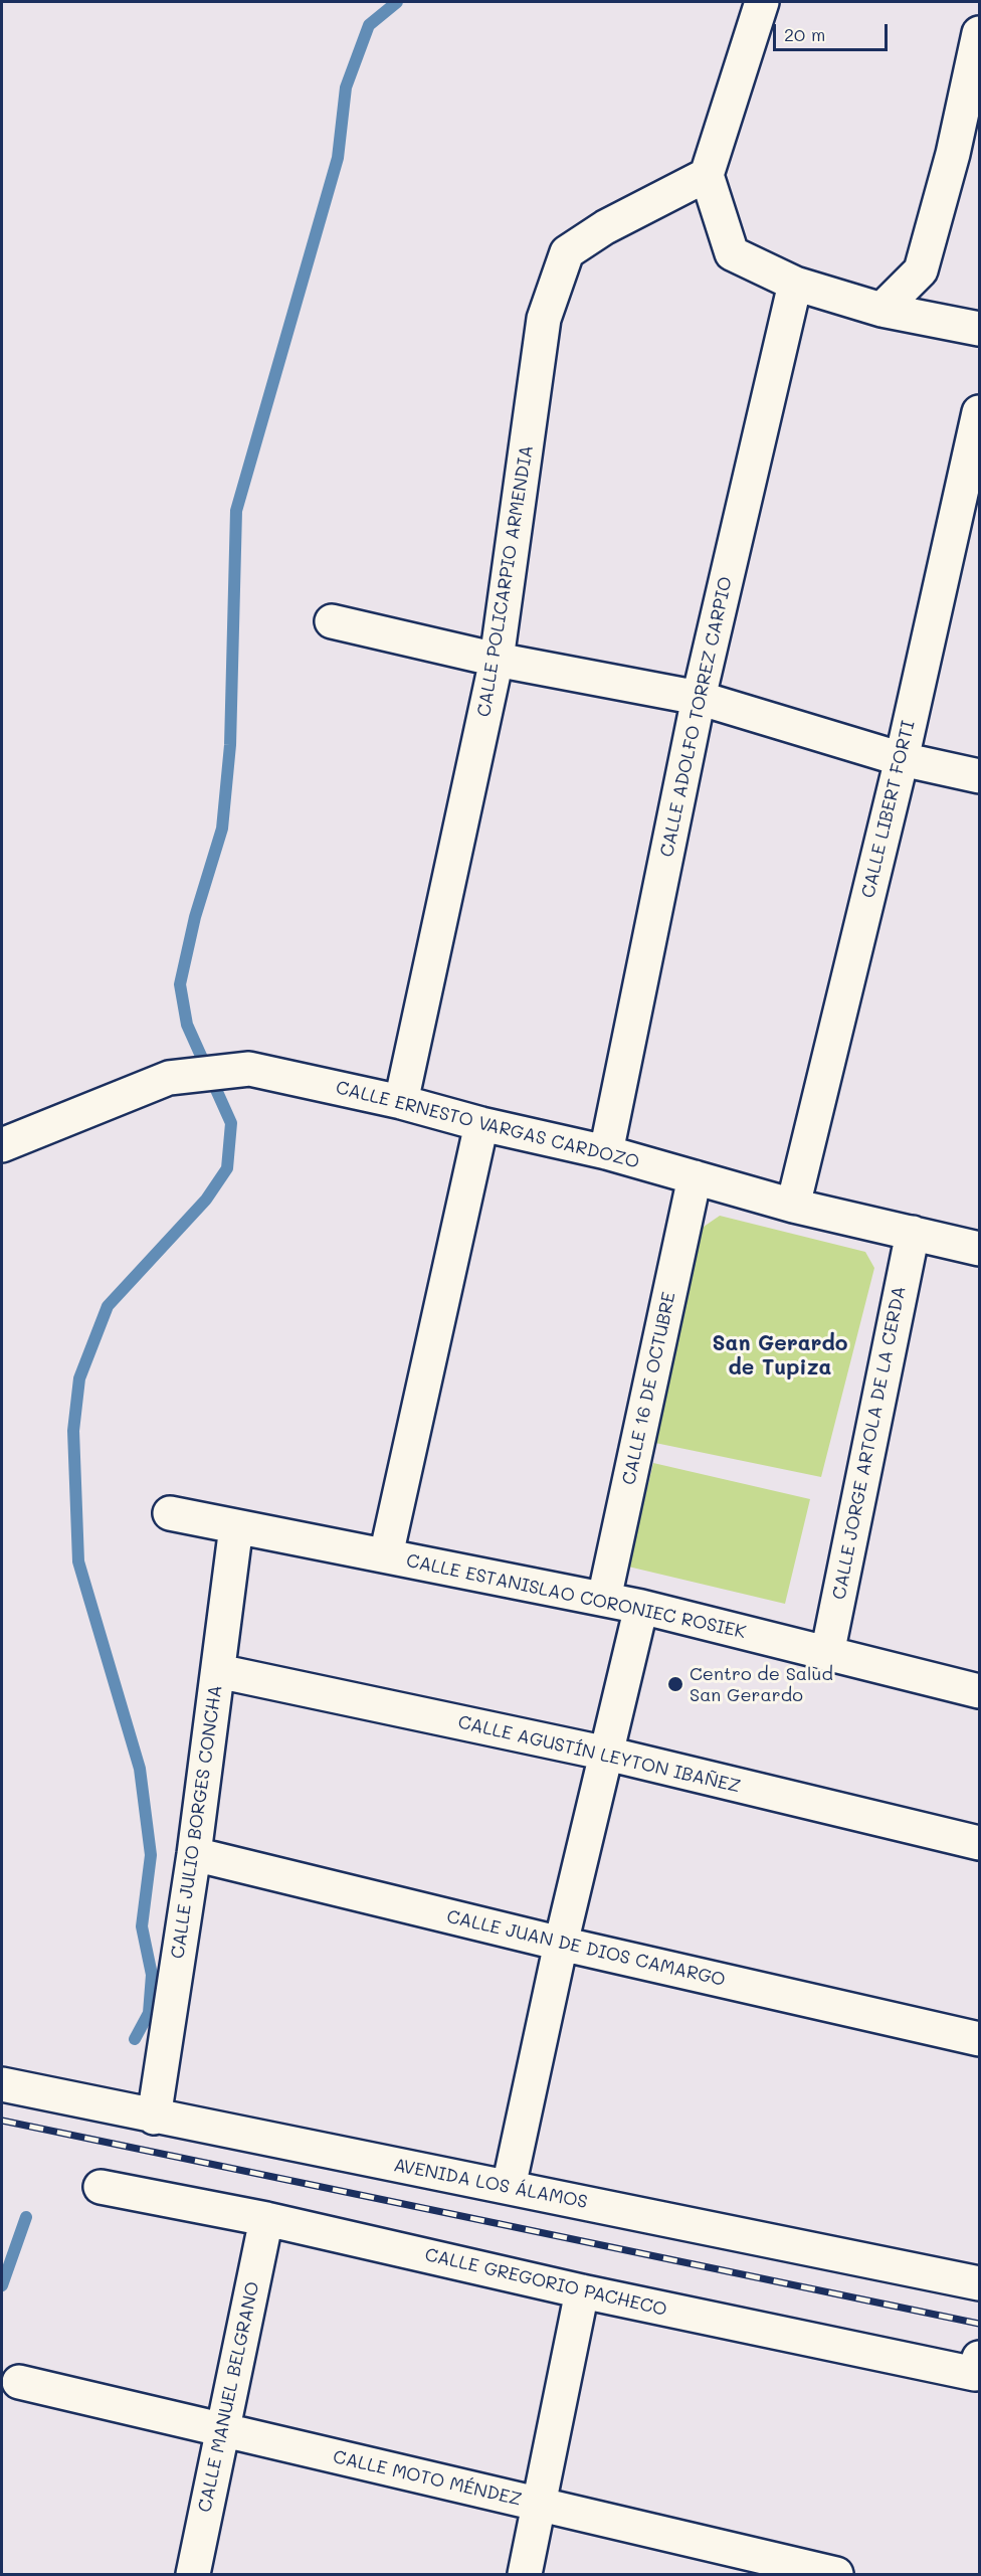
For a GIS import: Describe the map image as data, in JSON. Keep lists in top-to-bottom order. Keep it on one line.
{"streets":{"street":["CALLE POLICARPIO ARMENDIA","CALLE ADOLFO TORREZ CARPIO","CALLE LIBERT FORTI","CALLE ERNESTO VARGAS CARDOZO","CALLE 16 DE OCTUBRE","CALLE JORGE ARTOLA DE LA CERDA","CALLE ESTANISLAO CORONIEC ROSIEK","CALLE AGUSTÍN LEYTON IBAÑEZ","CALLE JULIO BORGES CONCHA","CALLE JUAN DE DIOS CAMARGO","AVENIDA LOS ÁLAMOS","CALLE GREGORIO PACHECO","CALLE MANUEL BELGRANO","CALLE MOTO MÉNDEZ"]},"crossings":[["CALLE POLICARPIO ARMENDIA","CALLE ERNESTO VARGAS CARDOZO"],["CALLE ADOLFO TORREZ CARPIO","CALLE ERNESTO VARGAS CARDOZO"],["CALLE LIBERT FORTI","CALLE ERNESTO VARGAS CARDOZO"],["CALLE ERNESTO VARGAS CARDOZO","CALLE 16 DE OCTUBRE"],["CALLE ERNESTO VARGAS CARDOZO","CALLE JORGE ARTOLA DE LA CERDA"],["CALLE 16 DE OCTUBRE","CALLE ESTANISLAO CORONIEC ROSIEK"],["CALLE JORGE ARTOLA DE LA CERDA","CALLE ESTANISLAO CORONIEC ROSIEK"],["CALLE ESTANISLAO CORONIEC ROSIEK","CALLE JULIO BORGES CONCHA"],["CALLE AGUSTÍN LEYTON IBAÑEZ","CALLE JULIO BORGES CONCHA"],["CALLE JULIO BORGES CONCHA","CALLE JUAN DE DIOS CAMARGO"],["CALLE JULIO BORGES CONCHA","AVENIDA LOS ÁLAMOS"],["CALLE GREGORIO PACHECO","CALLE MANUEL BELGRANO"],["CALLE MANUEL BELGRANO","CALLE MOTO MÉNDEZ"]],"districts":["San Gerardo de Tupiza"],"places":["Centro de Salud San Gerardo"],"scale_bar":"20 m"}
